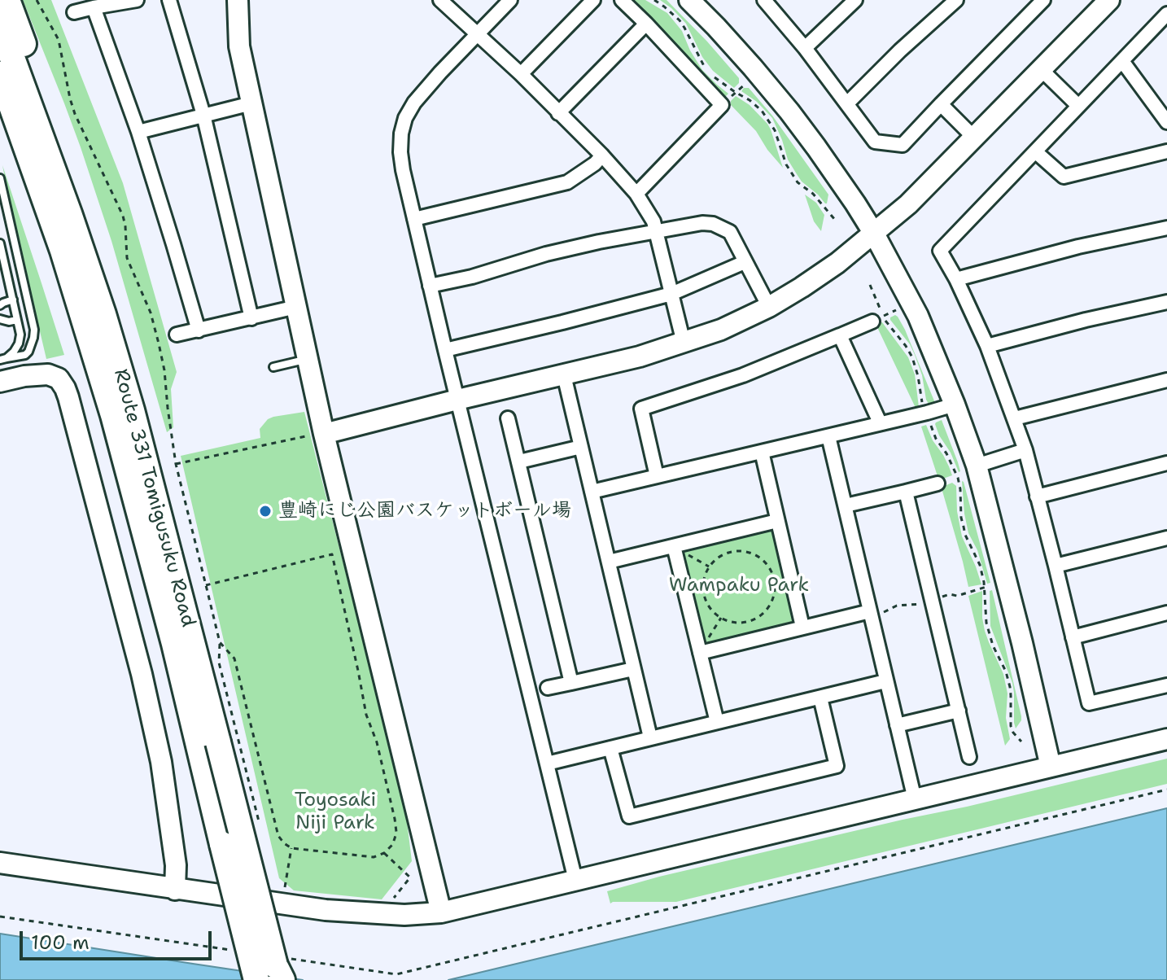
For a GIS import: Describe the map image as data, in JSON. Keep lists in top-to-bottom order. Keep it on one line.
{"streets":{"highway":["Route 331 Tomigusuku Road"]},"parks":["Wampaku Park","Toyosaki Niji Park"],"places":["豊崎にじ公園バスケットボール場"],"scale_bar":"100 m"}
